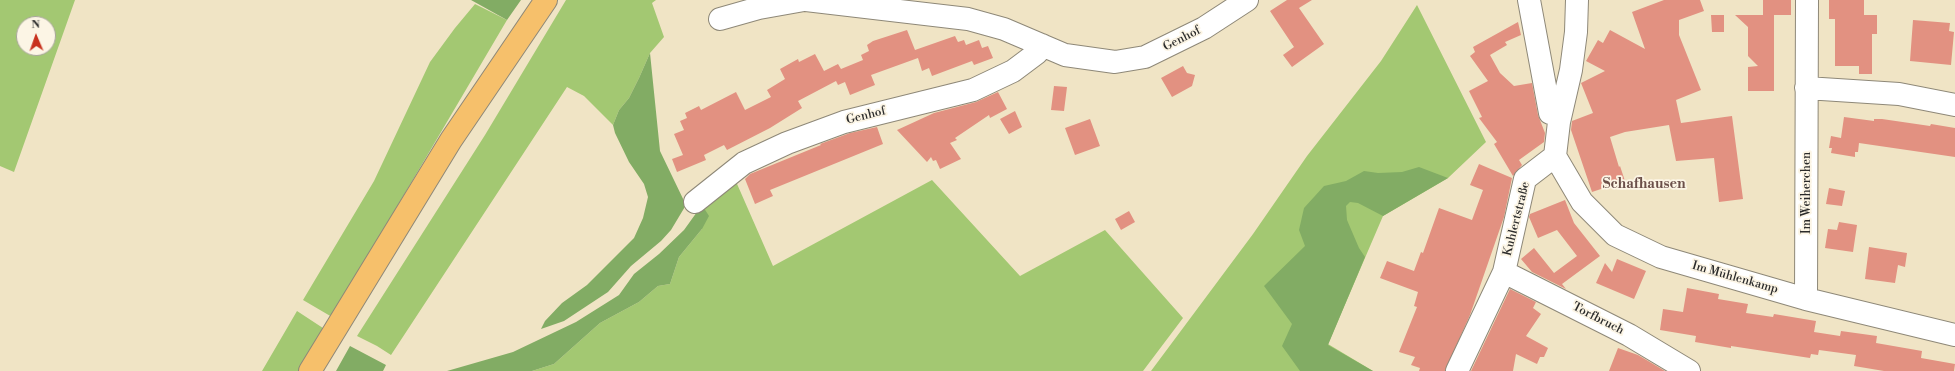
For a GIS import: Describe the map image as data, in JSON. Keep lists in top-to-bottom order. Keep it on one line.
{"streets":{"street":["Genhof","Im Weiherchen","Kuhlertstraße","Im Mühlenkamp","Torfbruch"]},"crossings":[["Im Weiherchen","Im Mühlenkamp"],["Kuhlertstraße","Im Mühlenkamp"],["Kuhlertstraße","Torfbruch"]],"districts":["Schafhausen"],"north":"top"}
